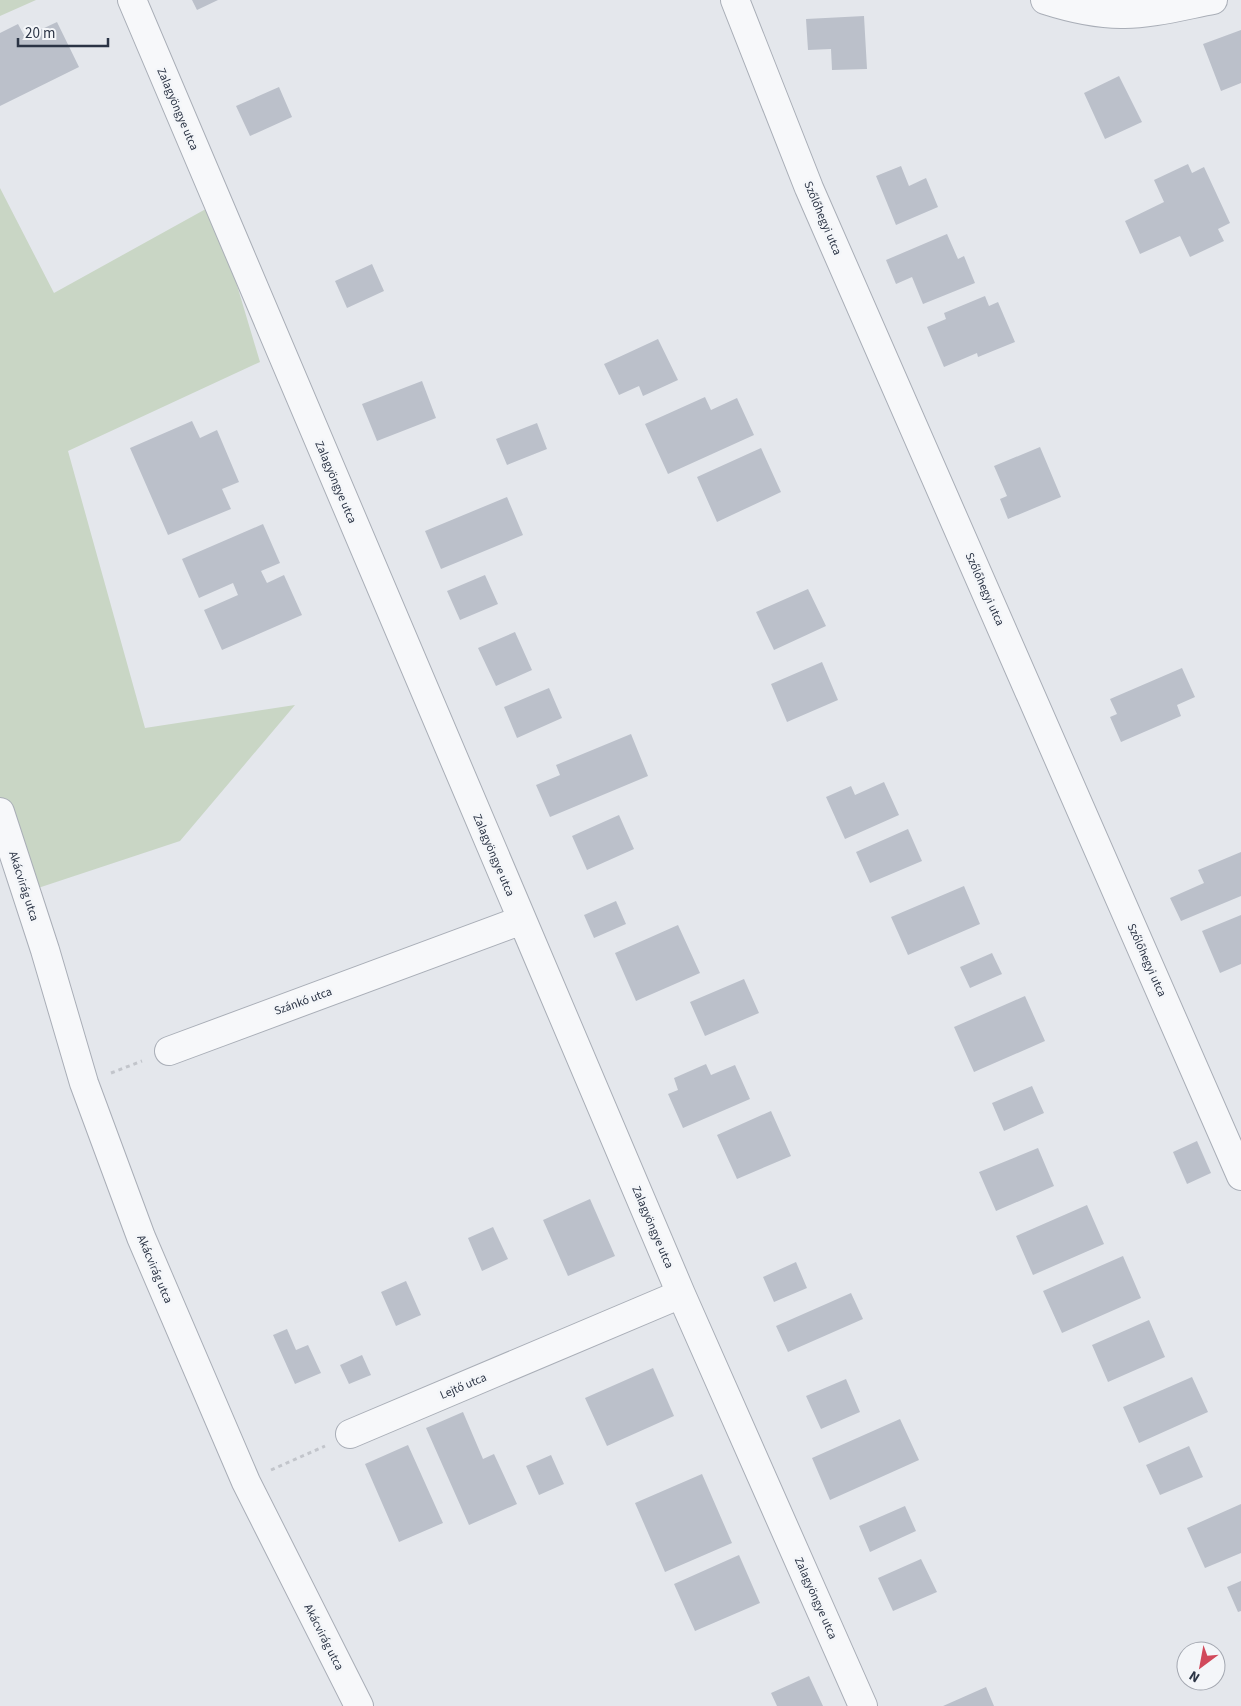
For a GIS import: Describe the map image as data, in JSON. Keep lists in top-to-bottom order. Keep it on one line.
{"streets":{"street":["Zalagyöngye utca","Szőlőhegyi utca","Akácvirág utca","Szánkó utca","Lejtő utca"]},"crossings":[["Zalagyöngye utca","Szánkó utca"],["Zalagyöngye utca","Lejtő utca"]],"scale_bar":"20 m","north":"bottom left"}
